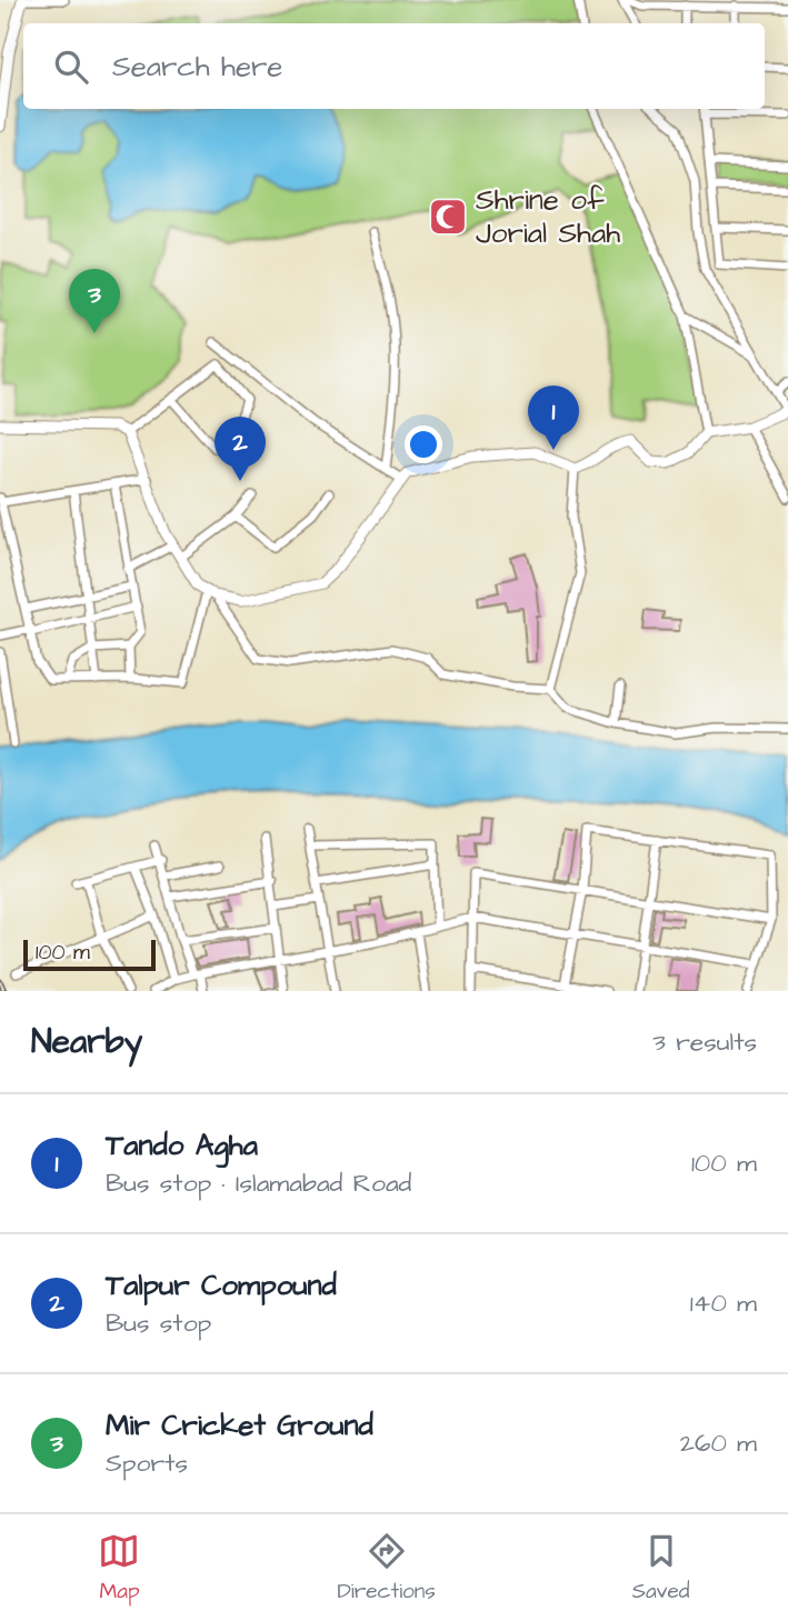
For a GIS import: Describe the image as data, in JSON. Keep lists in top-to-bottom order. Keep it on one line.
{"places":{"mosque":["Shrine of Jorial Shah"]},"scale_bar":"100 m","page":{"search":"Search here","pins":["3","1","2"],"scale":"100 m","heading":["Nearby","3 results"],"list":[{"mark":"1","name":"Tando Agha","note":"Bus stop · Islamabad Road","value":"100 m"},{"mark":"2","name":"Talpur Compound","note":"Bus stop","value":"140 m"},{"mark":"3","name":"Mir Cricket Ground","note":"Sports","value":"260 m"}],"nav":["Map","Directions","Saved"]}}
